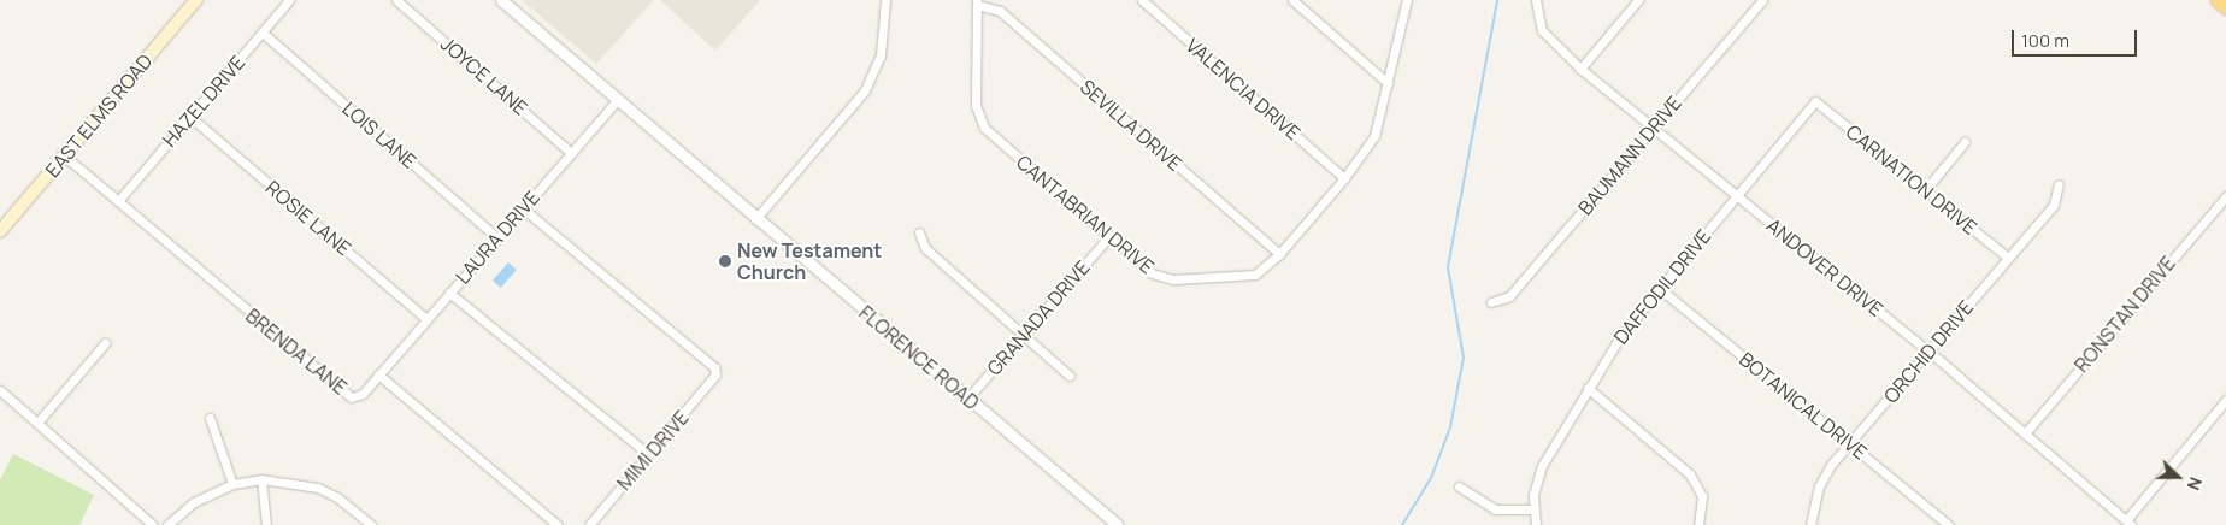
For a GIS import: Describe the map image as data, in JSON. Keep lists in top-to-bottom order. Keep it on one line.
{"streets":{"main road":["EAST ELMS ROAD"],"street":["JOYCE LANE","VALENCIA DRIVE","HAZEL DRIVE","SEVILLA DRIVE","LOIS LANE","BAUMANN DRIVE","CARNATION DRIVE","CANTABRIAN DRIVE","ROSIE LANE","LAURA DRIVE","ANDOVER DRIVE","DAFFODIL DRIVE","RONSTAN DRIVE","GRANADA DRIVE","BRENDA LANE","ORCHID DRIVE","FLORENCE ROAD","BOTANICAL DRIVE","MIMI DRIVE"]},"crossings":[["JOYCE LANE","LAURA DRIVE"],["VALENCIA DRIVE","CANTABRIAN DRIVE"],["HAZEL DRIVE","LOIS LANE"],["HAZEL DRIVE","ROSIE LANE"],["HAZEL DRIVE","BRENDA LANE"],["EAST ELMS ROAD","BRENDA LANE"],["SEVILLA DRIVE","CANTABRIAN DRIVE"],["LOIS LANE","LAURA DRIVE"],["BAUMANN DRIVE","ANDOVER DRIVE"],["CARNATION DRIVE","DAFFODIL DRIVE"],["CARNATION DRIVE","ORCHID DRIVE"],["CANTABRIAN DRIVE","GRANADA DRIVE"],["ROSIE LANE","LAURA DRIVE"],["LAURA DRIVE","BRENDA LANE"],["LAURA DRIVE","FLORENCE ROAD"],["LAURA DRIVE","MIMI DRIVE"],["ANDOVER DRIVE","DAFFODIL DRIVE"],["ANDOVER DRIVE","RONSTAN DRIVE"],["ANDOVER DRIVE","ORCHID DRIVE"],["DAFFODIL DRIVE","BOTANICAL DRIVE"],["GRANADA DRIVE","FLORENCE ROAD"],["ORCHID DRIVE","BOTANICAL DRIVE"]],"places":["New Testament Church"],"scale_bar":"100 m","north":"right"}
